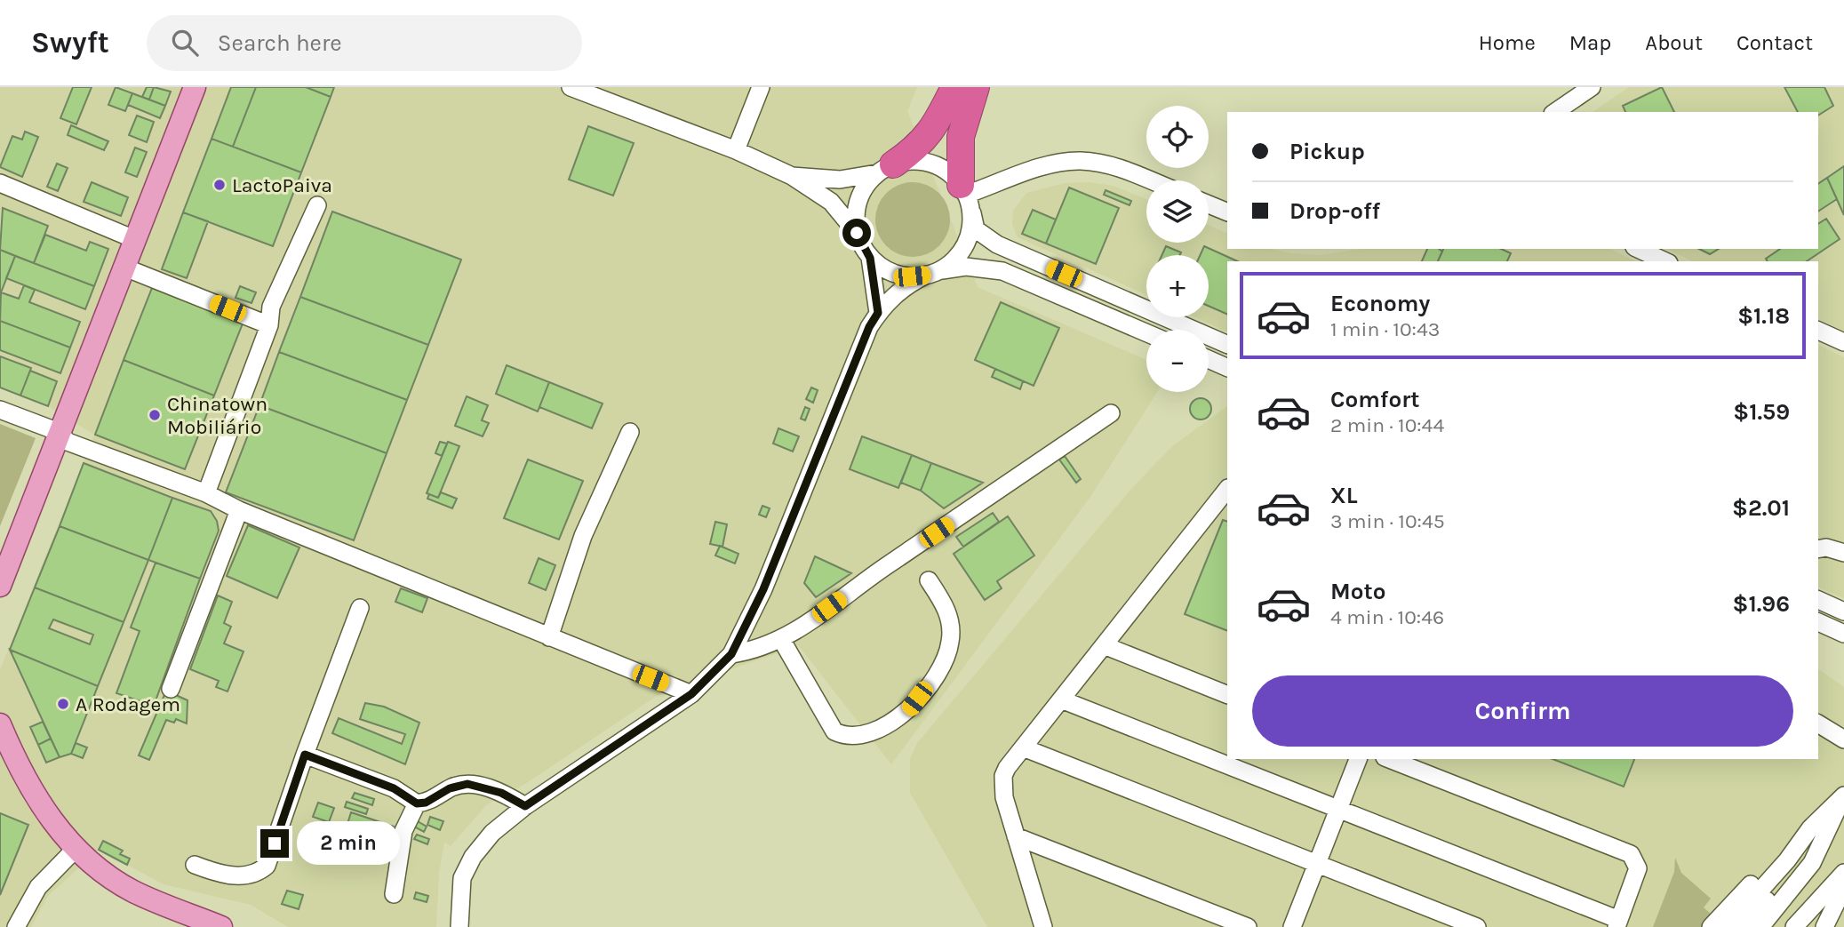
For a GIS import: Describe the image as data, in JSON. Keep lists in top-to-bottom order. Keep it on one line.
{"places":["LactoPaiva","Chinatown Mobiliário","A Rodagem"],"page":{"header":"Swyft","search":"Search here","nav":["Home","Map","About","Contact"],"map_buttons":["+","−"],"banner":["Pickup","Drop-off"],"list":[{"name":"Economy","note":"1 min · 10:43","value":"$1.18"},{"name":"Comfort","note":"2 min · 10:44","value":"$1.59"},{"name":"XL","note":"3 min · 10:45","value":"$2.01"},{"name":"Moto","note":"4 min · 10:46","value":"$1.96"}],"buttons":"Confirm","bubble":"2 min"}}
